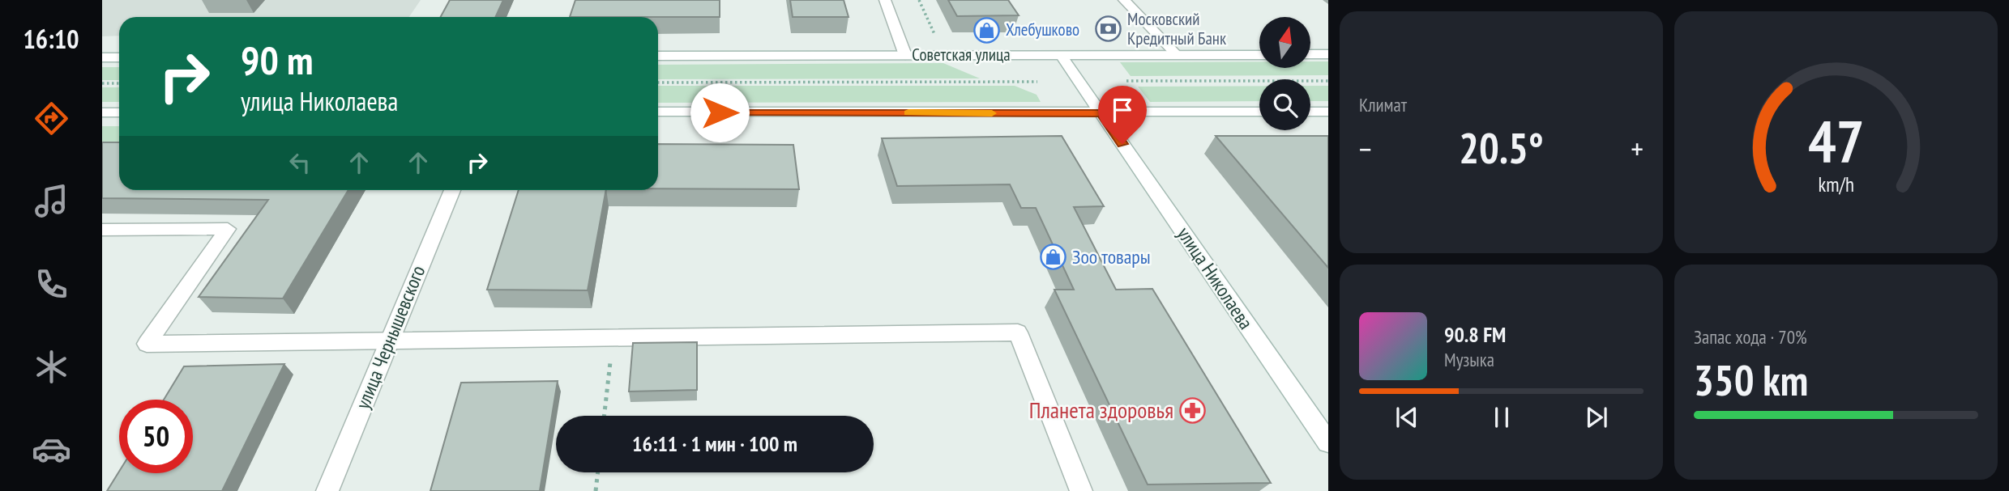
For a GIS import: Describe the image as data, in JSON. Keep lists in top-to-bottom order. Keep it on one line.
{"streets":{"main road":["Советская улица","улица Николаева","улица Чернышевского"]},"crossings":[["Советская улица","улица Николаева"]],"places":{"bank":["Московский Кредитный Банк"],"shop":["Хлебушково","Зоо товары"],"pharmacy":["Планета здоровья"]},"north":"top","page":{"tabs":"16:10","tile":["Климат",["Запас хода · 70%","350 km"]],"turn":["90 m","улица Николаева"],"heat":["−","20.5°","+"],"song":["90.8 FM","Музыка"],"limit":"50","trip":"16:11 · 1 мин · 100 m","gauge":["47","km/h"]}}
